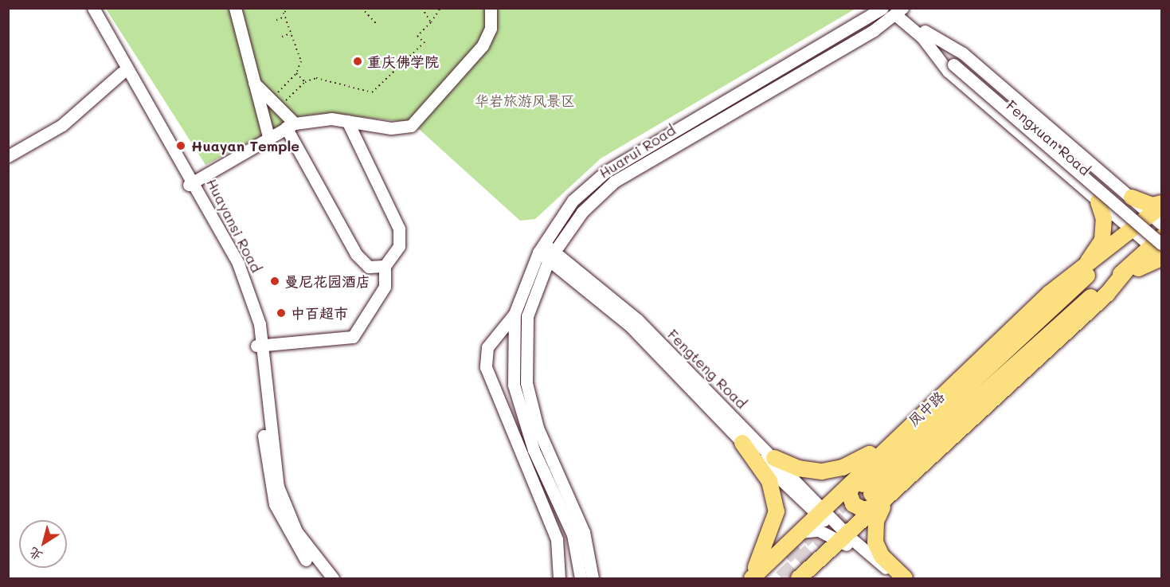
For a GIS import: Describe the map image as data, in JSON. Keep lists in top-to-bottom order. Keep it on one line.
{"streets":{"main road":["凤中路"],"street":["Fengxuan Road","Huarui Road","Huayansi Road","Fengteng Road"]},"crossings":[["Fengxuan Road","Huarui Road"],["Huarui Road","Fengteng Road"],["Fengteng Road","凤中路"]],"parks":["华岩旅游风景区"],"places":["重庆佛学院","Huayan Temple","曼尼花园酒店","中百超市"],"north":"bottom left"}
